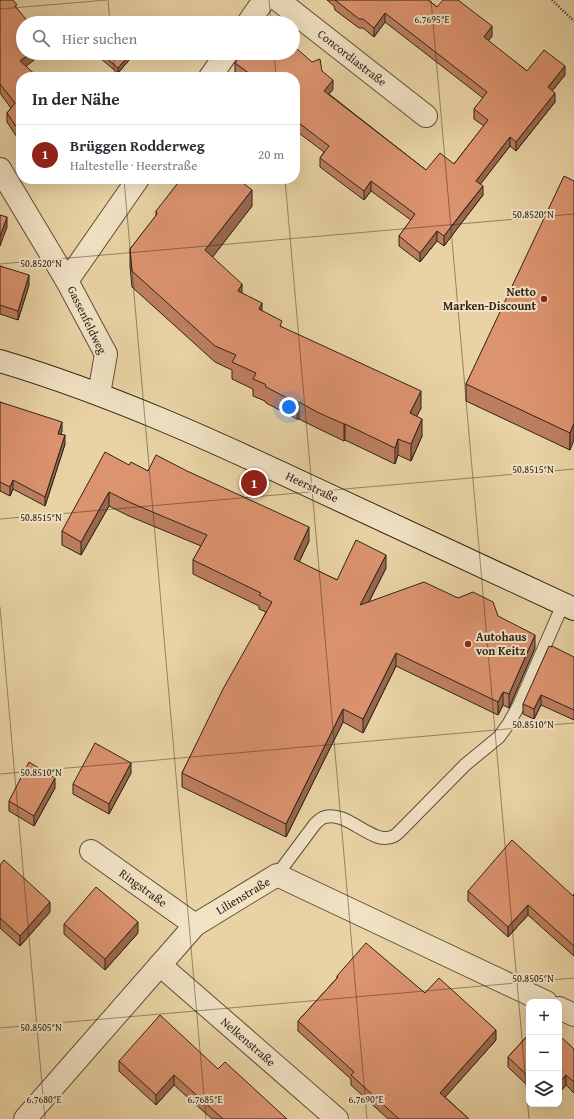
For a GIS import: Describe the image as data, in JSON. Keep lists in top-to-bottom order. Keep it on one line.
{"streets":{"street":["Concordiastraße","Gassenfeldweg","Heerstraße","Ringstraße","Lilienstraße","Nelkenstraße"]},"crossings":[["Gassenfeldweg","Heerstraße"],["Ringstraße","Lilienstraße"],["Lilienstraße","Nelkenstraße"]],"places":["Netto Marken-Discount","Autohaus von Keitz"],"page":{"search":"Hier suchen","heading":"In der Nähe","list":[{"mark":"1","name":"Brüggen Rodderweg","note":"Haltestelle · Heerstraße","value":"20 m"}],"pins":"1","map_buttons":["+","−"]},"coordinates":["6.7695°E","50.8520°N","50.8515°N","50.8510°N","50.8505°N","6.7680°E","6.7685°E","6.7690°E"]}
